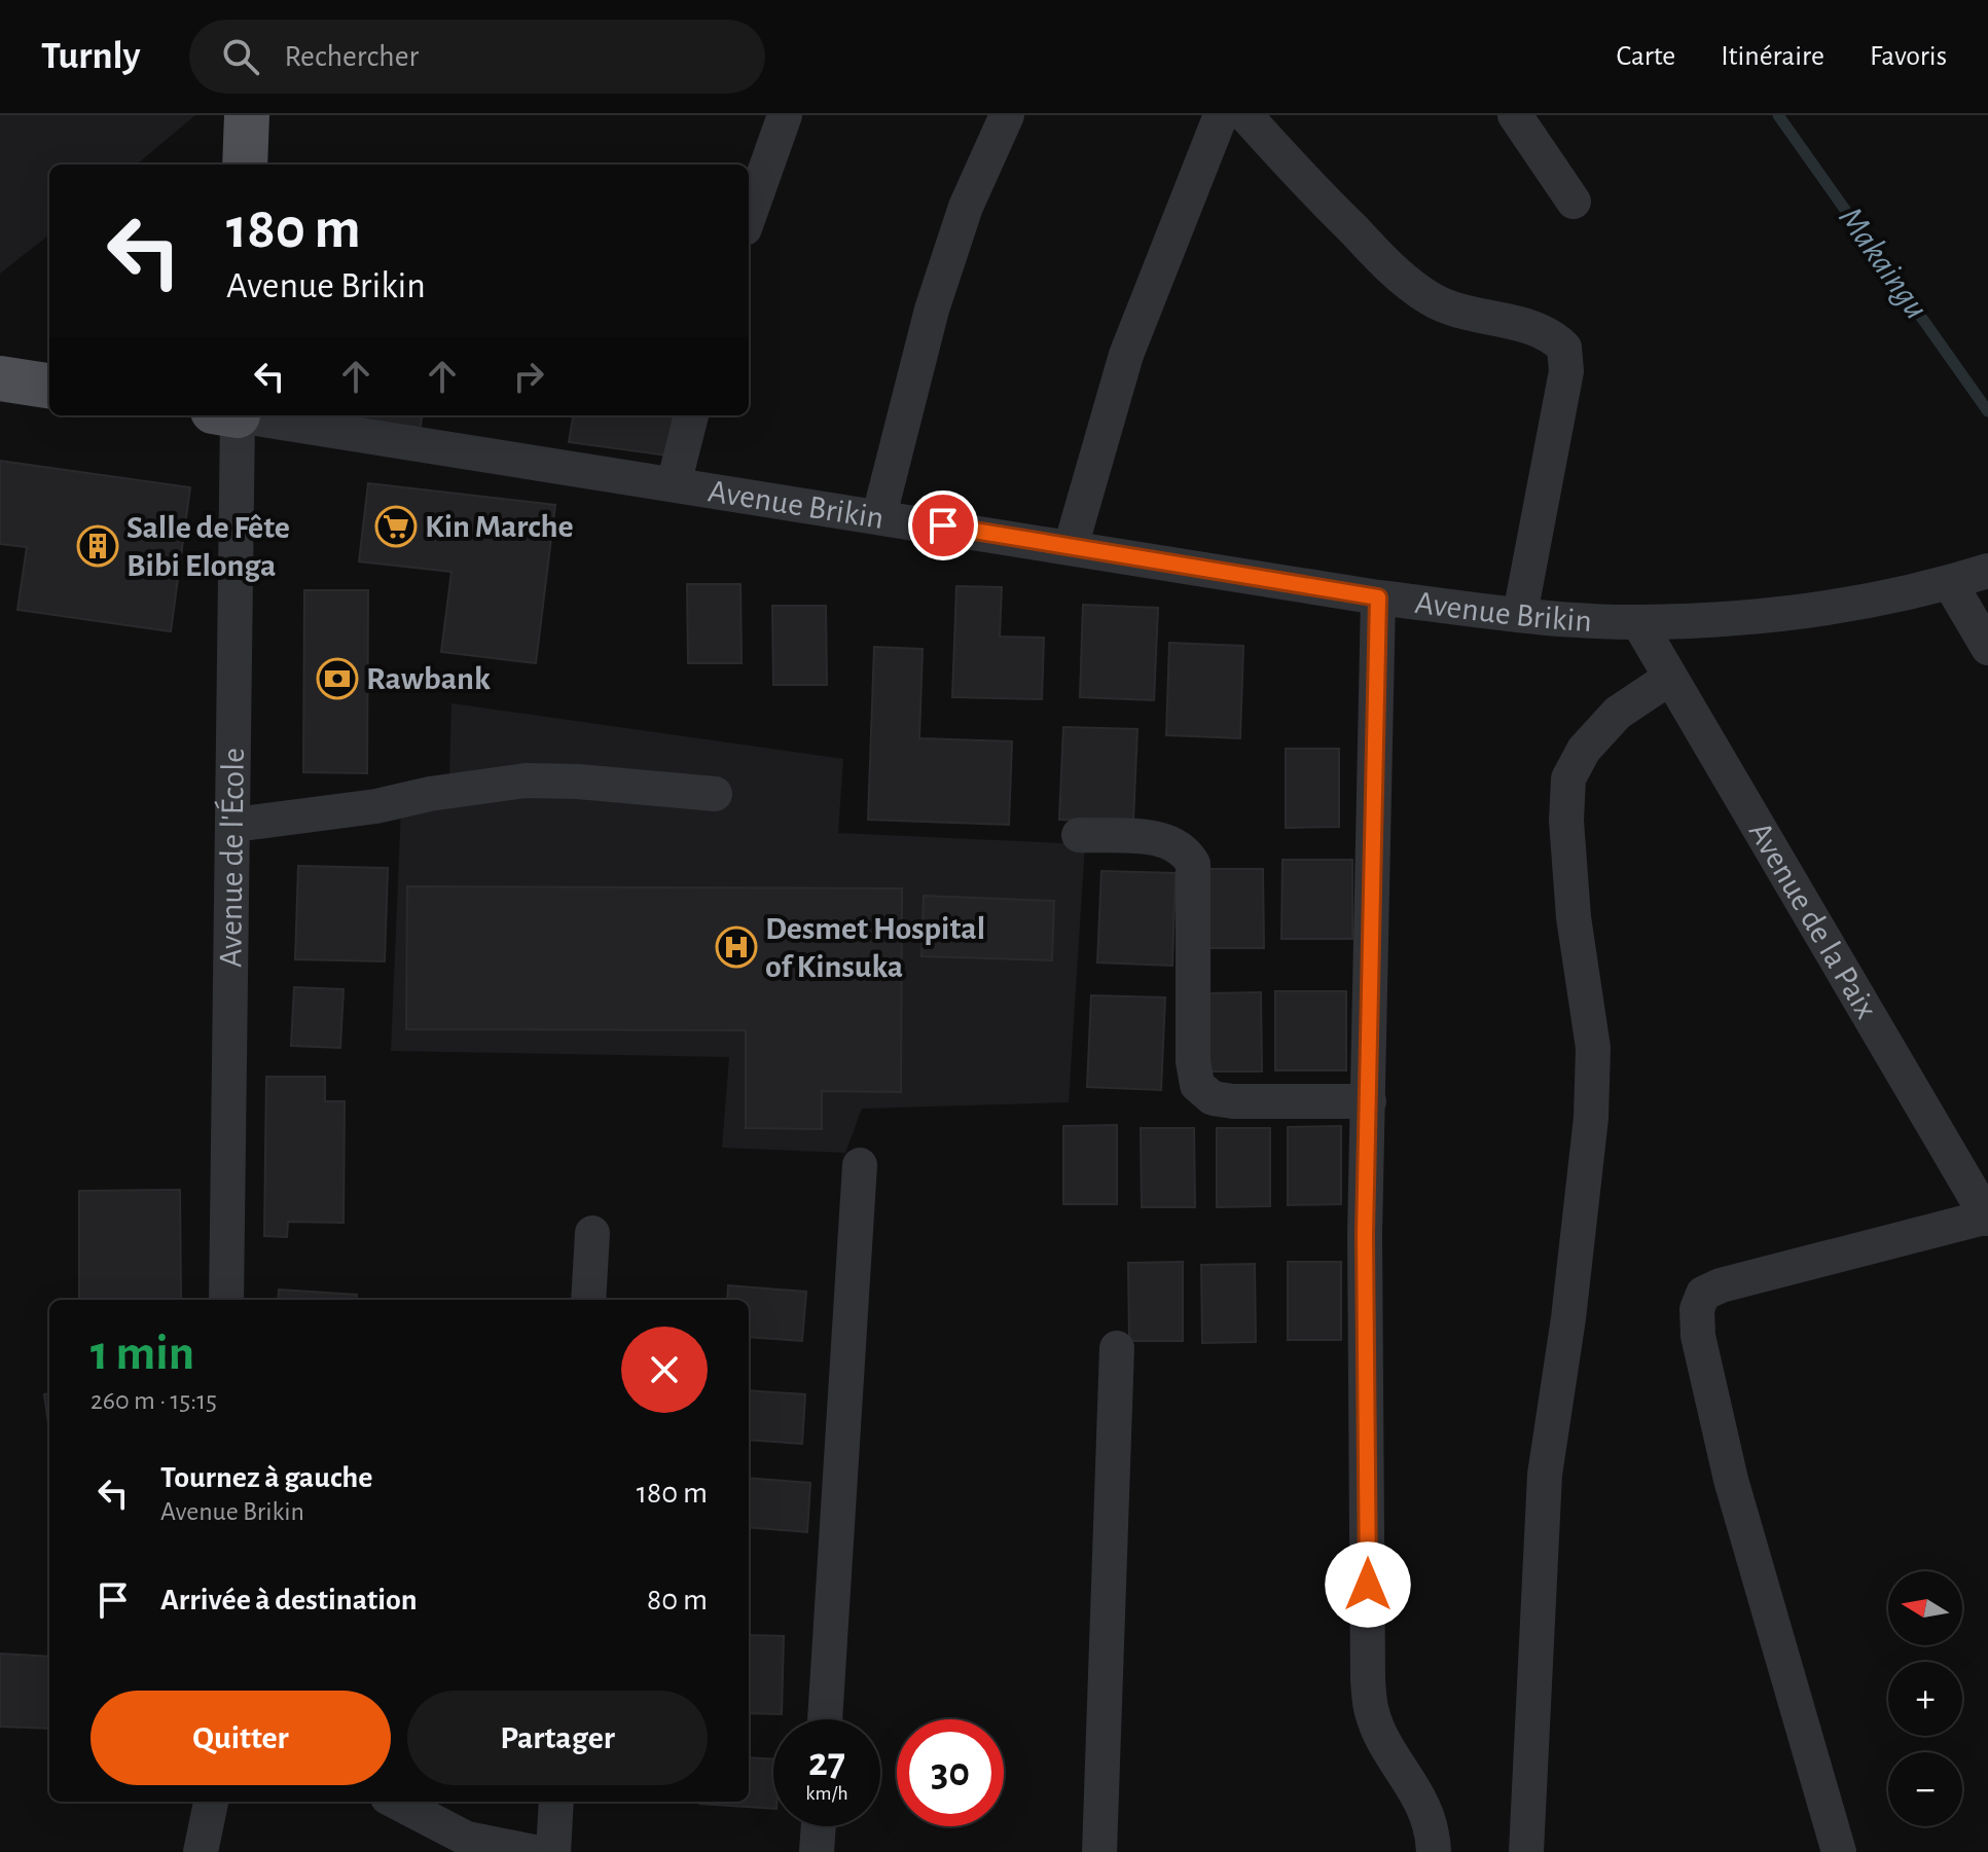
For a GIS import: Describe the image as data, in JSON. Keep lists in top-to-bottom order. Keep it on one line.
{"streets":{"street":["Avenue Brikin","Avenue de l'École","Avenue de la Paix"]},"crossings":[["Avenue Brikin","Avenue de la Paix"]],"water":["Makaingu"],"places":{"supermarket":["Kin Marche"],"building":["Salle de Fête Bibi Elonga"],"bank":["Rawbank"],"hospital":["Desmet Hospital of Kinsuka"]},"north":"left","page":{"header":"Turnly","search":"Rechercher","nav":["Carte","Itinéraire","Favoris"],"turn":["180 m","Avenue Brikin"],"heading":["1 min","260 m · 15:15"],"list":[{"name":"Tournez à gauche","note":"Avenue Brikin","value":"180 m"},{"name":"Arrivée à destination","value":"80 m"}],"map_buttons":["+","−"],"buttons":["Quitter","Partager"],"speed":"27 km/h","limit":"30"}}
